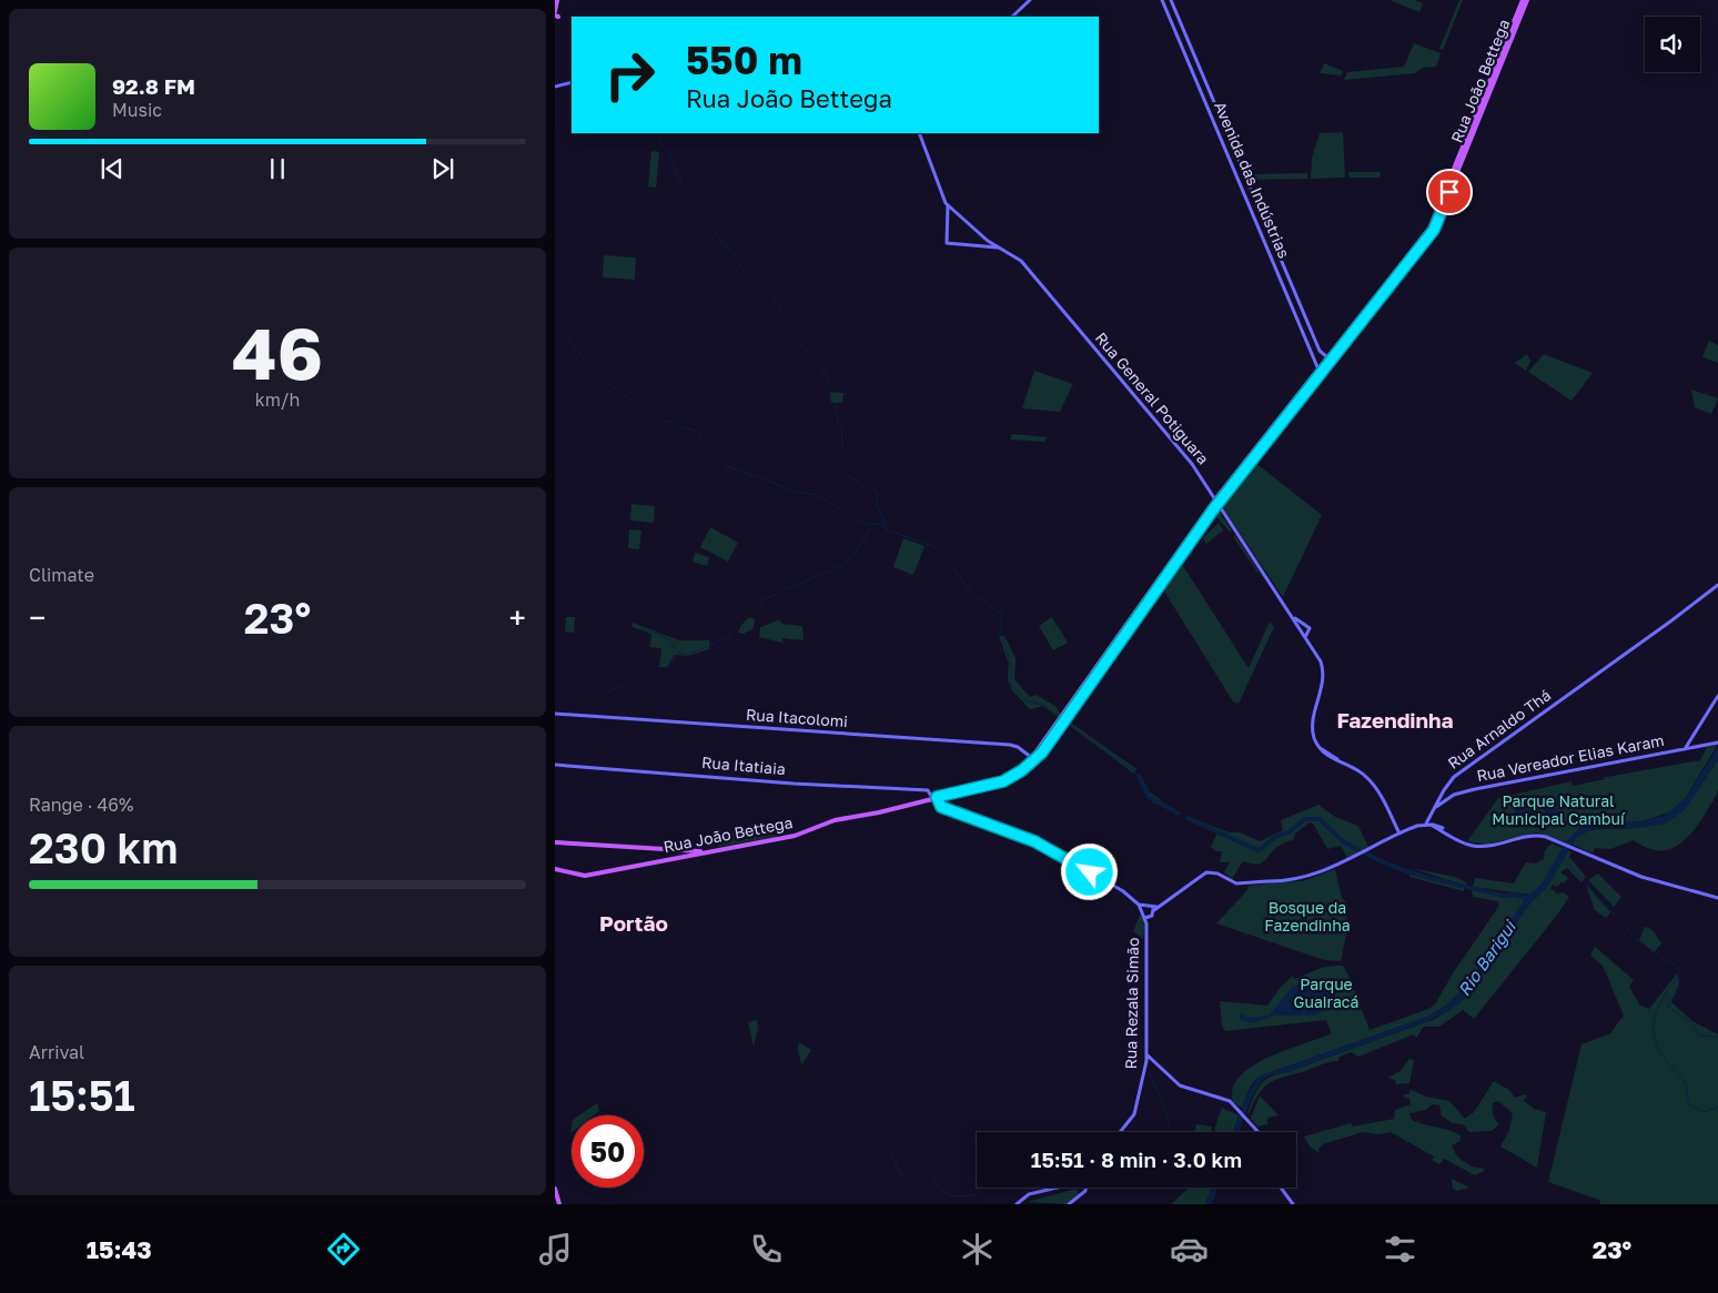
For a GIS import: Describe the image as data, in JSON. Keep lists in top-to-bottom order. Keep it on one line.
{"streets":{"main road":["Rua João Bettega","Avenida das Indústrias","Rua General Potiguara","Rua Itacolomi","Rua Arnaldo Thá","Rua Vereador Elias Karam","Rua Itatiaia","Rua Rezala Simão"]},"crossings":[["Rua João Bettega","Avenida das Indústrias"],["Rua João Bettega","Rua General Potiguara"],["Rua João Bettega","Rua Itacolomi"],["Rua João Bettega","Rua Itatiaia"],["Rua Arnaldo Thá","Rua Vereador Elias Karam"]],"districts":["Fazendinha","Portão"],"water":["Rio Barigui"],"parks":["Parque Natural Municipal Cambuí","Bosque da Fazendinha","Parque Guairacá"],"page":{"turn":["550 m","Rua João Bettega"],"song":["92.8 FM","Music"],"tile":[["46","km/h"],"Climate",["Range · 46%","230 km"],["Arrival","15:51"]],"heat":["−","23°","+"],"limit":"50","trip":"15:51 · 8 min · 3.0 km","tabs":["15:43","23°"]}}
